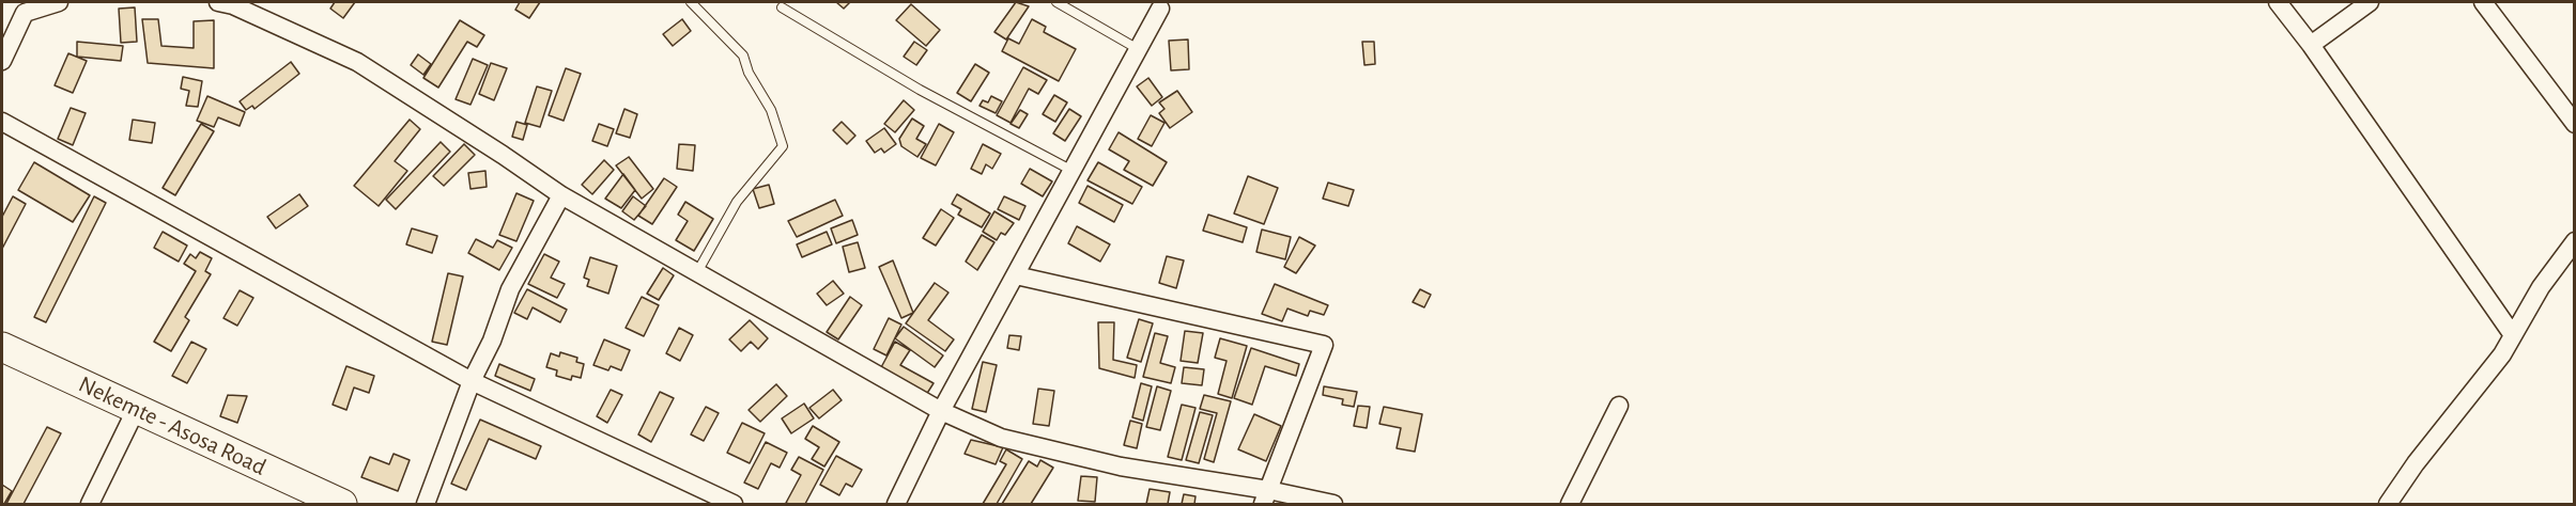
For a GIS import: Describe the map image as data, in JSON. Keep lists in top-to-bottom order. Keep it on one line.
{"streets":{"highway":["Nekemte - Asosa Road"]}}
